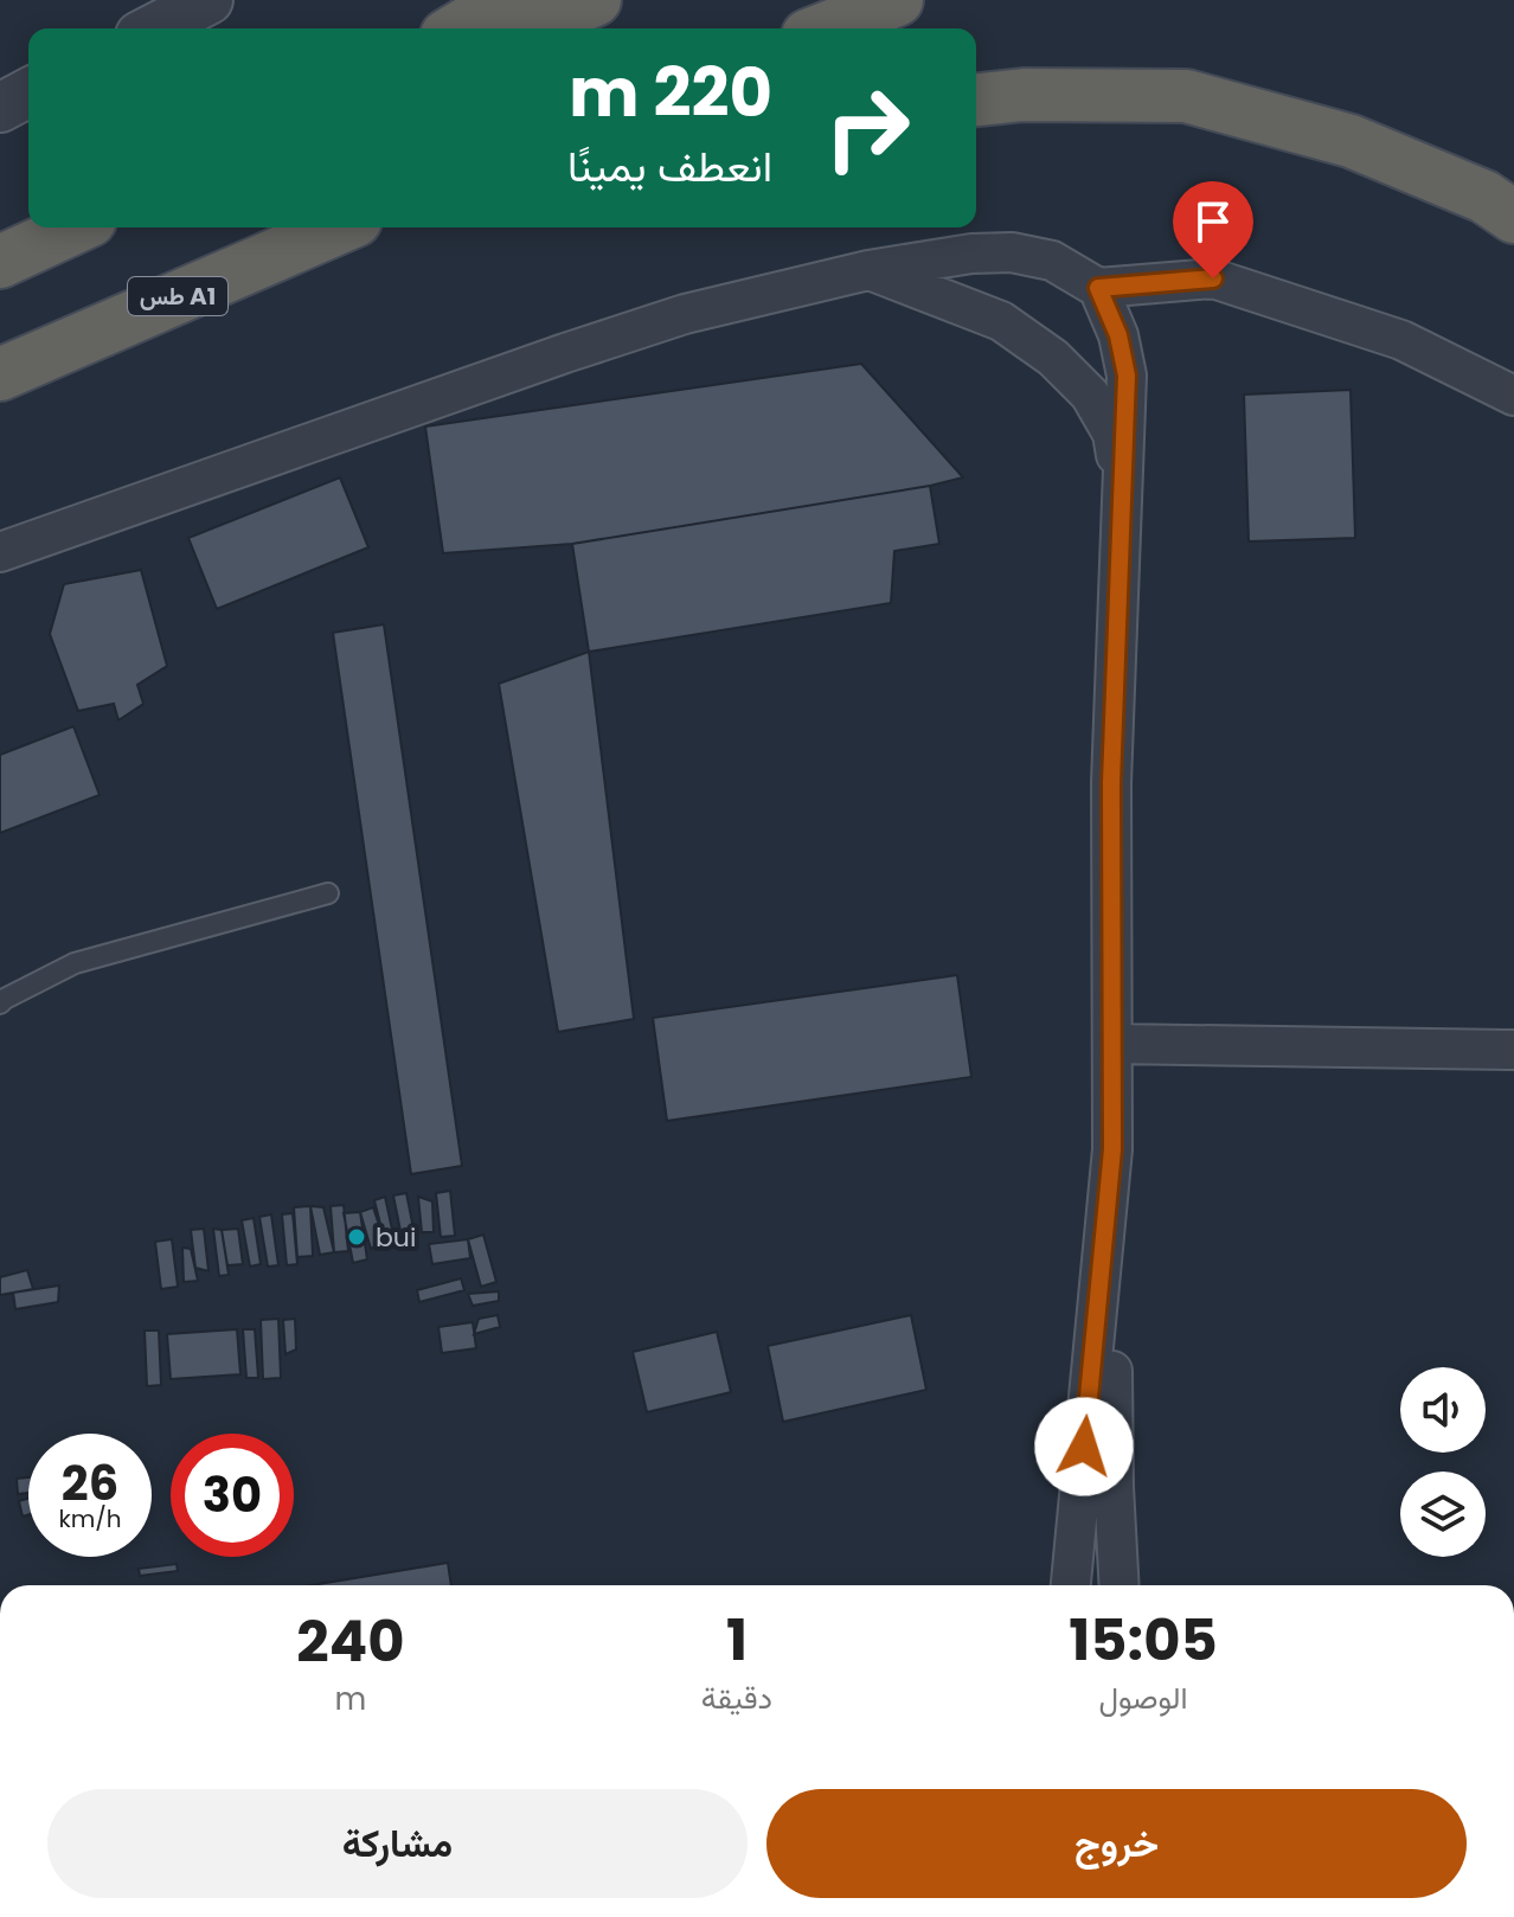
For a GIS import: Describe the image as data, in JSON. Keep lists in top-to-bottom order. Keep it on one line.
{"streets":{"highway":["طس A1"]},"places":["bui"],"page":{"turn":["220 m","انعطف يمينًا"],"speed":"26 km/h","limit":"30","eta":["15:05","الوصول","1","دقيقة","240","m"],"buttons":["خروج","مشاركة"]}}
